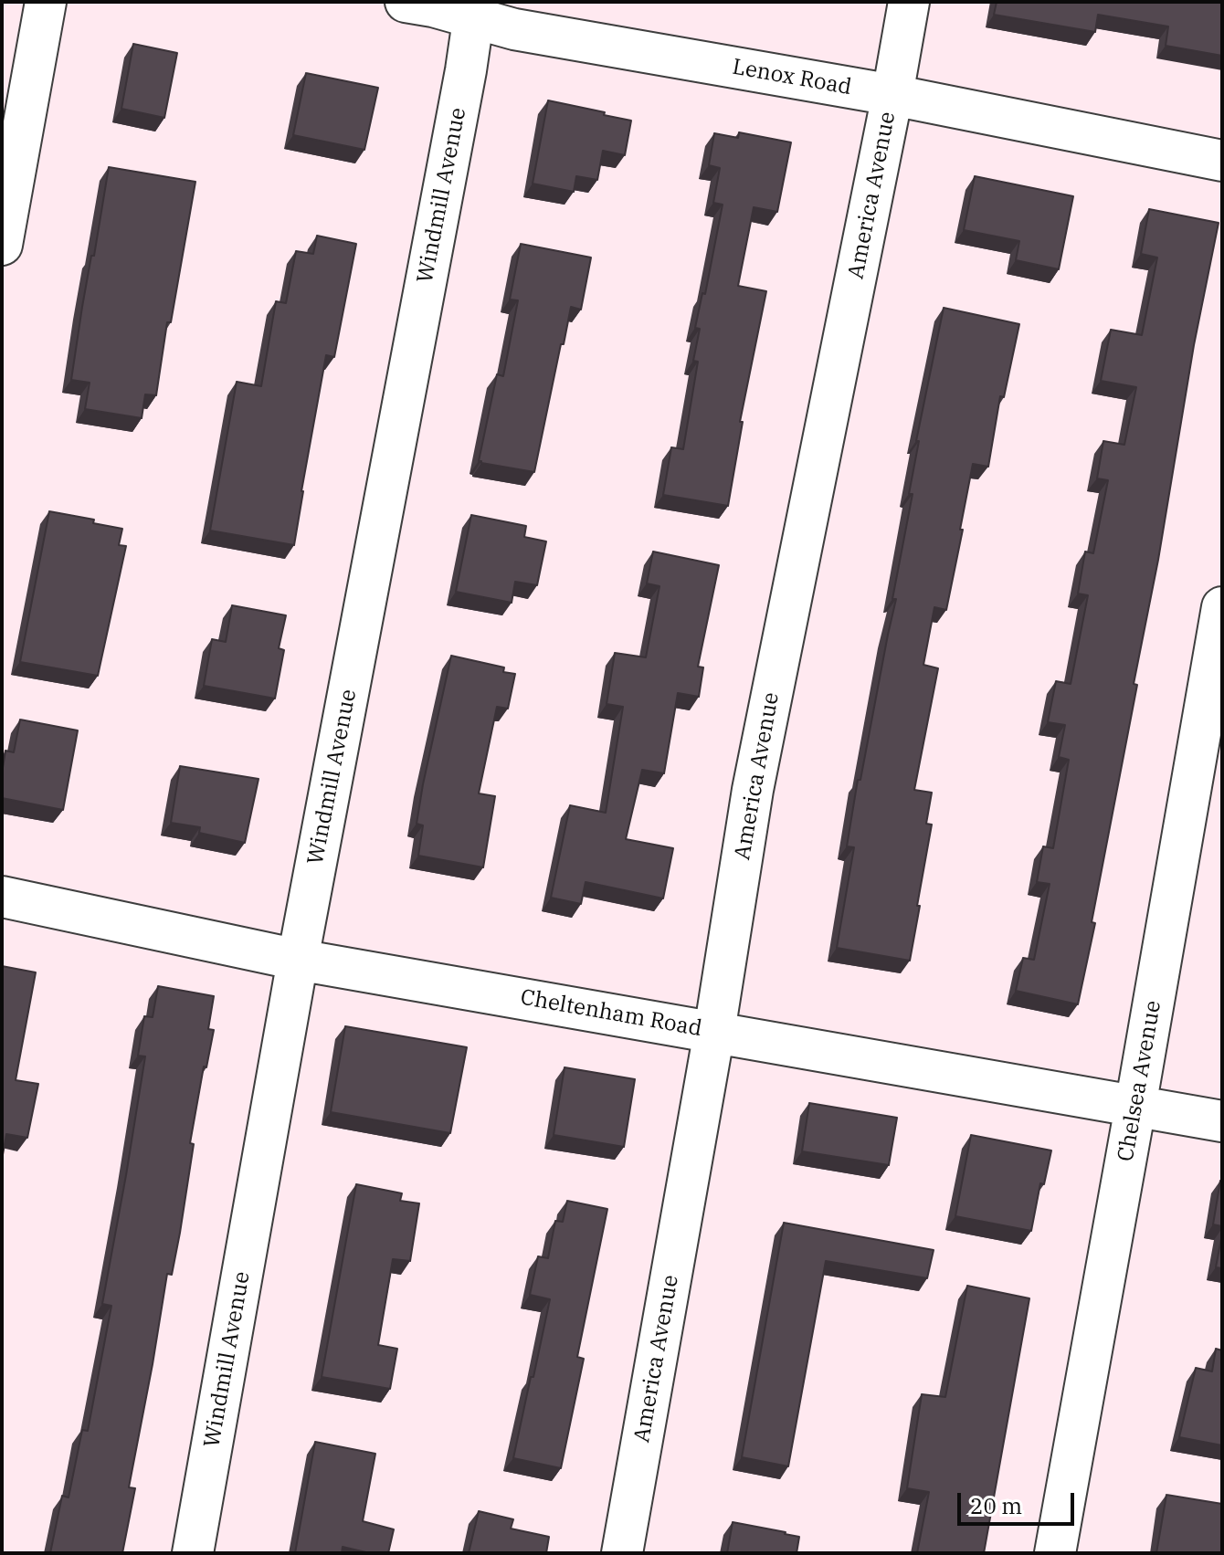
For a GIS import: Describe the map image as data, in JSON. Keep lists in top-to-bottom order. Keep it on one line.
{"streets":{"street":["Lenox Road","Windmill Avenue","America Avenue","Cheltenham Road","Chelsea Avenue"]},"crossings":[["Lenox Road","Windmill Avenue"],["Lenox Road","America Avenue"],["Windmill Avenue","Cheltenham Road"],["America Avenue","Cheltenham Road"],["Cheltenham Road","Chelsea Avenue"]],"scale_bar":"20 m"}
